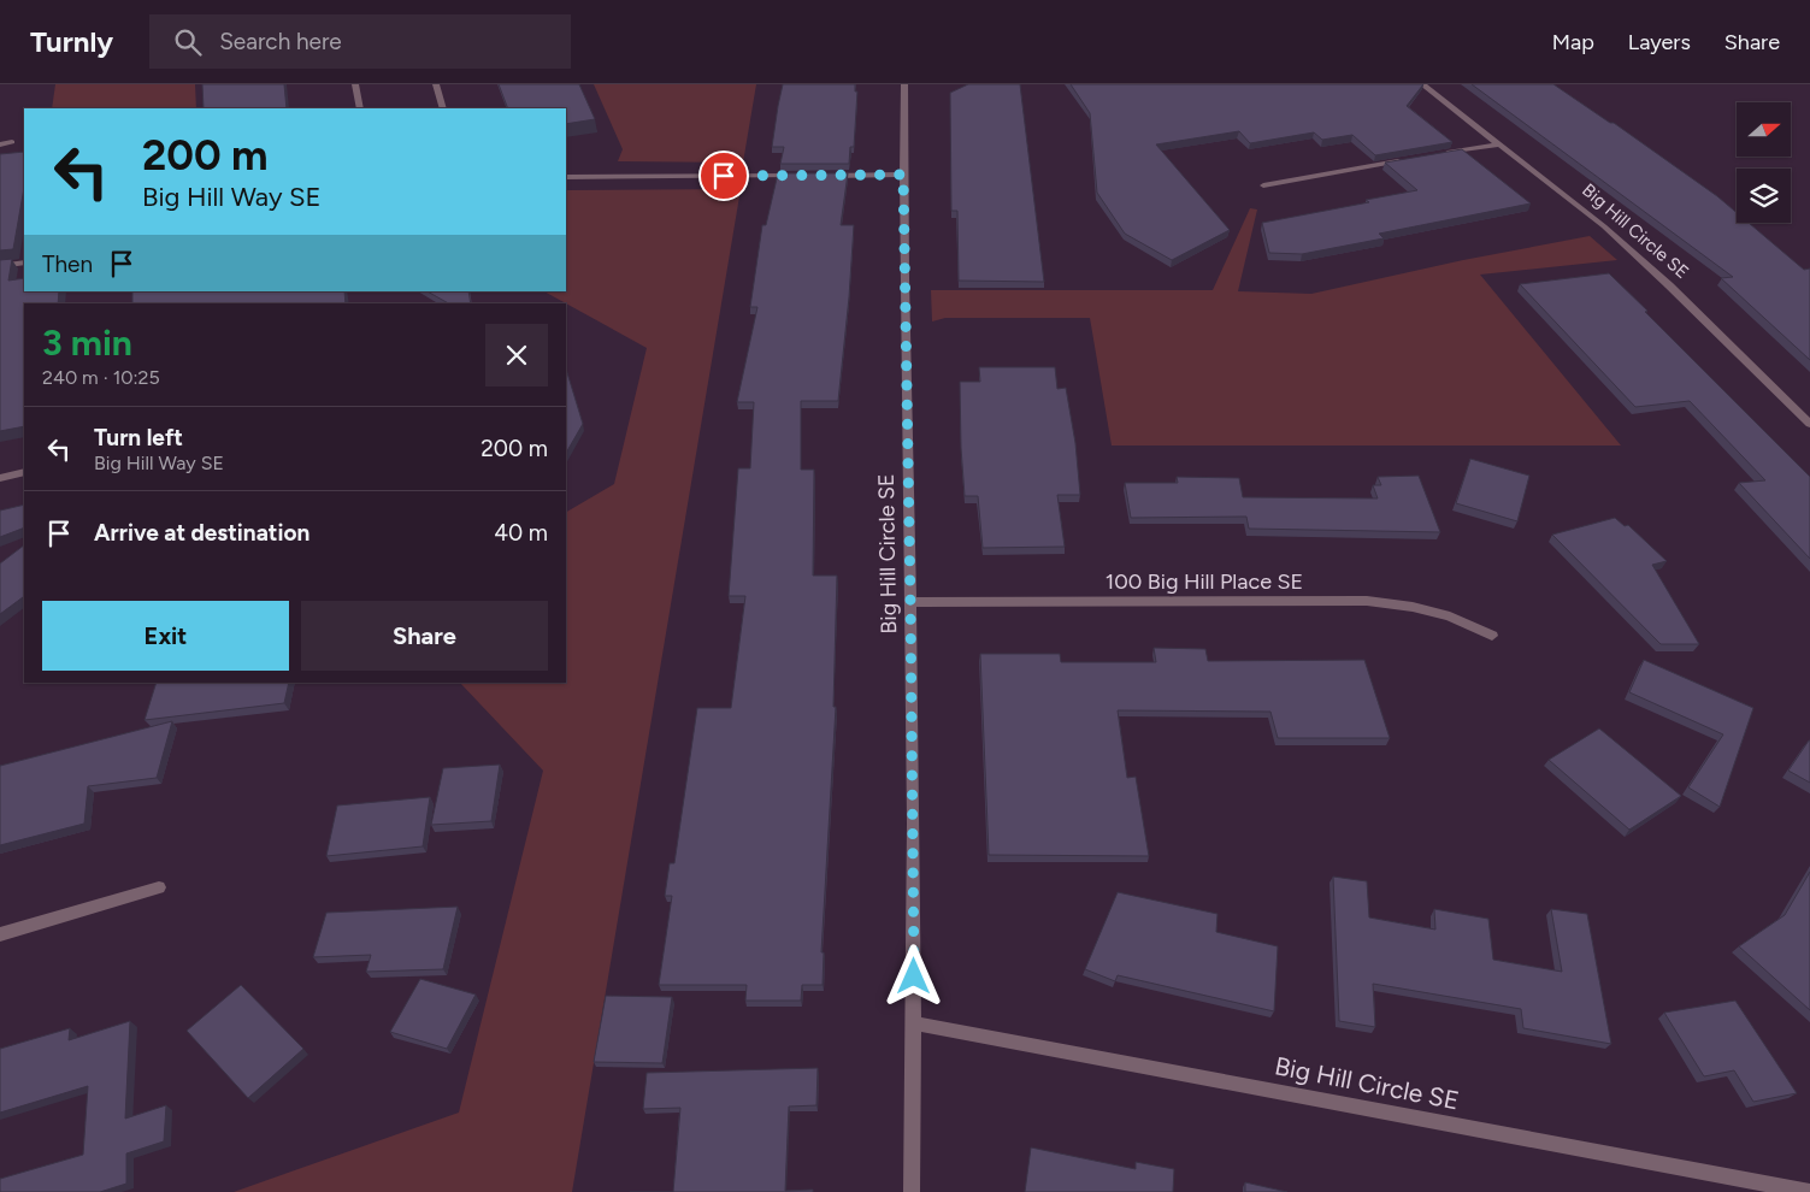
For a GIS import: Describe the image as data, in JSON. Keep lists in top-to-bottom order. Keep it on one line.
{"streets":{"street":["Big Hill Circle SE","100 Big Hill Place SE"]},"crossings":[["Big Hill Circle SE","100 Big Hill Place SE"]],"north":"right","page":{"header":"Turnly","search":"Search here","nav":["Map","Layers","Share"],"turn":["200 m","Big Hill Way SE"],"then":"Then","heading":["3 min","240 m · 10:25"],"list":[{"name":"Turn left","note":"Big Hill Way SE","value":"200 m"},{"name":"Arrive at destination","value":"40 m"}],"buttons":["Exit","Share"]}}
